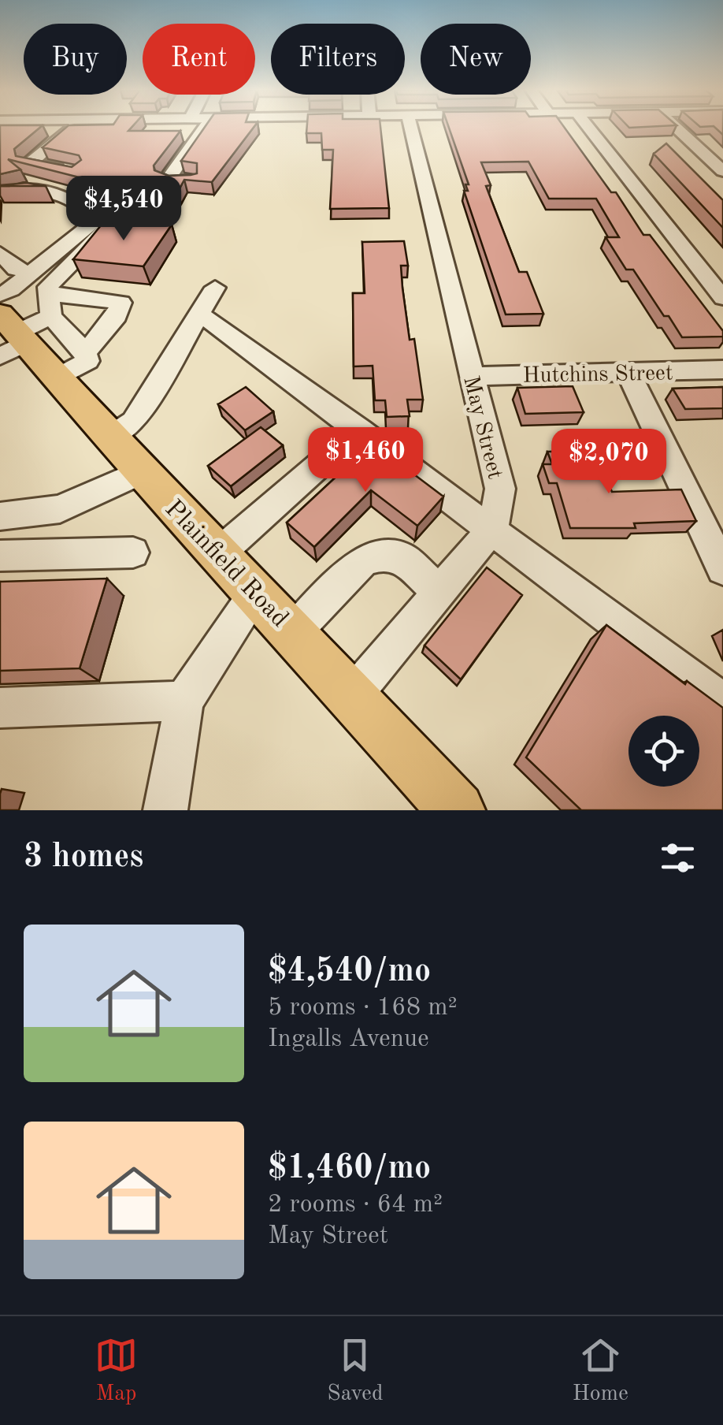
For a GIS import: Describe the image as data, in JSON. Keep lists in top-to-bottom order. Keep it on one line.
{"streets":{"main road":["Plainfield Road"],"street":["Hutchins Street","May Street"]},"crossings":[["Hutchins Street","May Street"],["May Street","Plainfield Road"]],"page":{"chip":["Buy","Rent","Filters","New"],"price":["$4,540","$1,460","$2,070"],"heading":"3 homes","list":[{"name":"$4,540/mo","note":"5 rooms · 168 m² · Ingalls Avenue"},{"name":"$1,460/mo","note":"2 rooms · 64 m² · May Street"}],"tabs":["Map","Saved","Home"]}}
